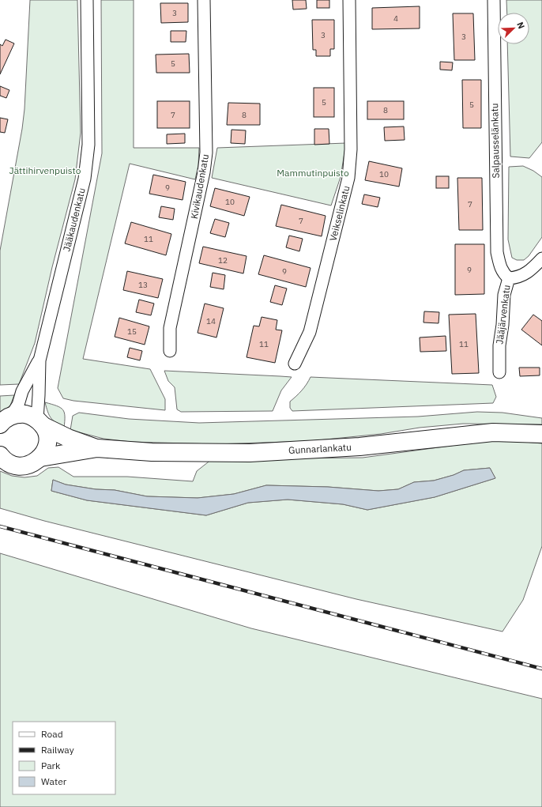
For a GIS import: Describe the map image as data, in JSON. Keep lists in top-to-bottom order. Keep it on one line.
{"streets":{"street":["Salpausselänkatu","Kivikaudenkatu","Veikselinkatu","Jääkaudenkatu","Jääjärvenkatu","Gunnarlankatu"]},"crossings":[["Salpausselänkatu","Jääjärvenkatu"],["Jääkaudenkatu","Gunnarlankatu"]],"parks":["Jättihirvenpuisto","Mammutinpuisto"],"house_numbers":["3","4","3","3","5","5","5","8","7","8","10","9","10","7","7","11","12","9","9","13","14","15","11","11"],"legend":["Road","Railway","Park","Water"],"north":"top right"}
